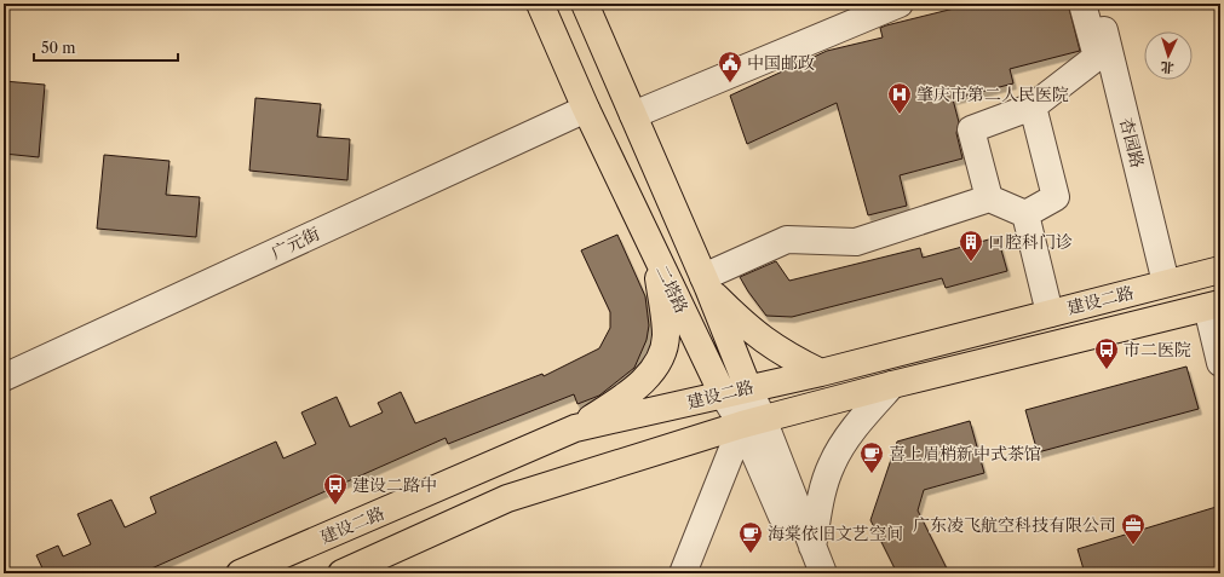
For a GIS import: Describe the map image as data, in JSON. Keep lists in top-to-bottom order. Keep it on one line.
{"streets":{"main road":["二塔路","建设二路"],"street":["杏园路","广元街"]},"crossings":[["杏园路","建设二路"],["广元街","二塔路"],["二塔路","建设二路"]],"places":{"public building":["中国邮政"],"hospital":["肇庆市第二人民医院"],"building":["口腔科门诊"],"bus stop":["市二医院","建设二路中"],"cafe":["喜上眉梢新中式茶馆","海棠依旧文艺空间"],"office":["广东凌飞航空科技有限公司"]},"scale_bar":"50 m","north":"bottom"}
